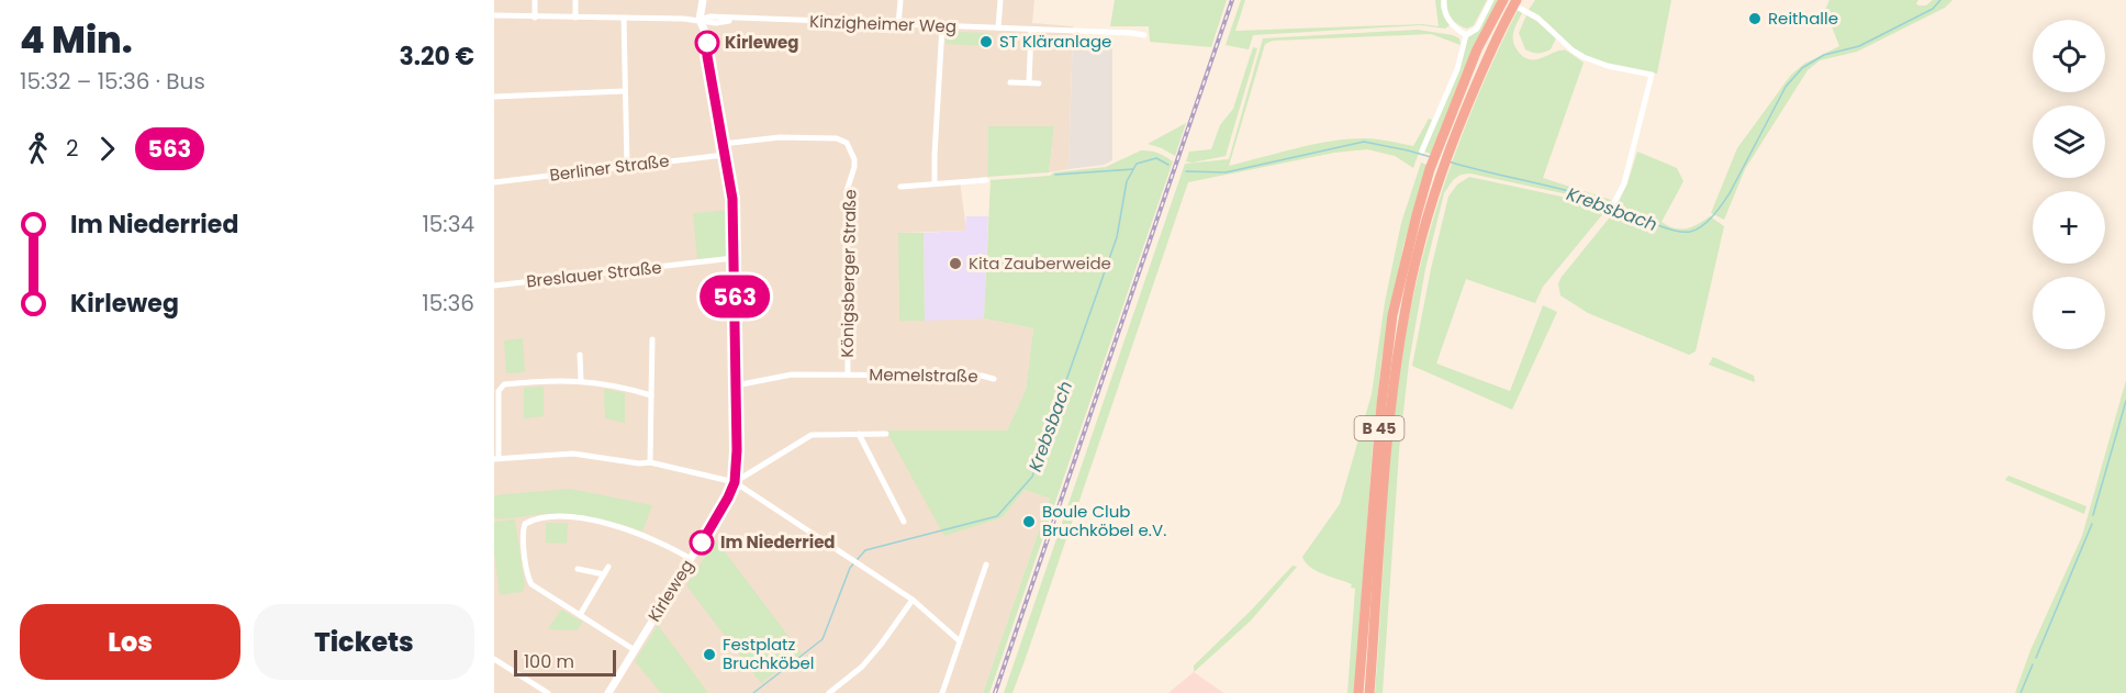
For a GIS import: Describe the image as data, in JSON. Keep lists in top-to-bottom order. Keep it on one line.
{"streets":{"highway":["B 45"],"street":["Kinzigheimer Weg","Berliner Straße","Königsberger Straße","Breslauer Straße","Memelstraße","Kirleweg"]},"crossings":[["Kinzigheimer Weg","Kirleweg"],["Berliner Straße","Kirleweg"],["Königsberger Straße","Memelstraße"],["Königsberger Straße","Kirleweg"],["Breslauer Straße","Kirleweg"],["Memelstraße","Kirleweg"]],"water":["Krebsbach"],"places":["Reithalle","ST Kläranlage","Kirleweg","Kita Zauberweide","Boule Club Bruchköbel e.V.","Im Niederried","Festplatz Bruchköbel"],"lines":["bus line 563"],"scale_bar":"100 m","page":{"heading":["4 Min.","15:32 – 15:36 · Bus","3.20 €"],"on_map":"563","map_buttons":["+","−"],"legs":["2","563"],"list":[{"name":"Im Niederried","value":"15:34"},{"name":"Kirleweg","value":"15:36"}],"buttons":["Los","Tickets"],"scale":"100 m"}}
